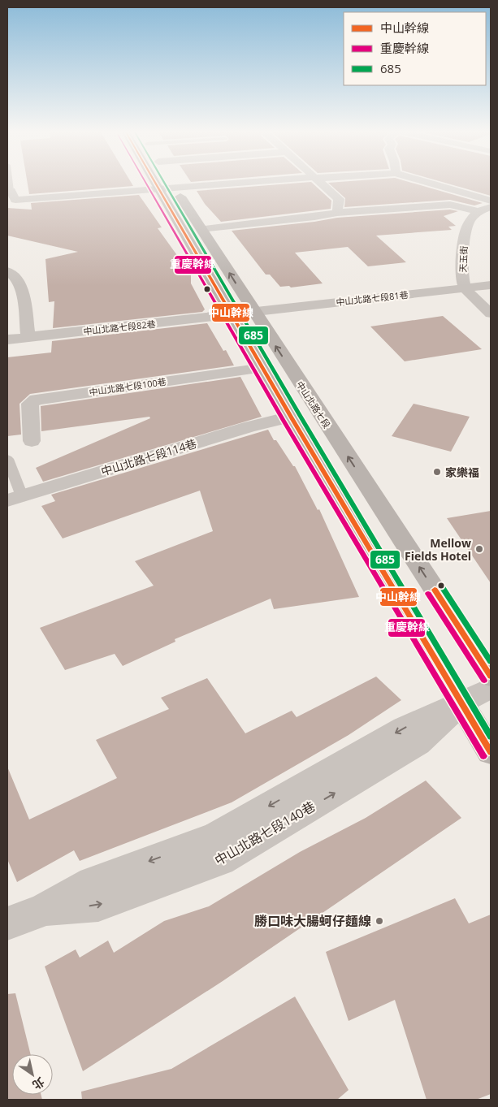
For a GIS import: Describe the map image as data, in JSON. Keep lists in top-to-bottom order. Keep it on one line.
{"streets":{"main road":["中山北路七段"],"street":["天玉街","中山北路七段81巷","中山北路七段82巷","中山北路七段100巷","中山北路七段114巷","中山北路七段140巷"]},"crossings":[["天玉街","中山北路七段81巷"],["中山北路七段81巷","中山北路七段82巷"],["中山北路七段81巷","中山北路七段"]],"places":["家樂福","Mellow Fields Hotel","勝口味大腸蚵仔麵線"],"lines":["transit line 中山幹線","transit line 重慶幹線","transit line 685"],"legend":["中山幹線","重慶幹線","685"],"north":"bottom right"}
